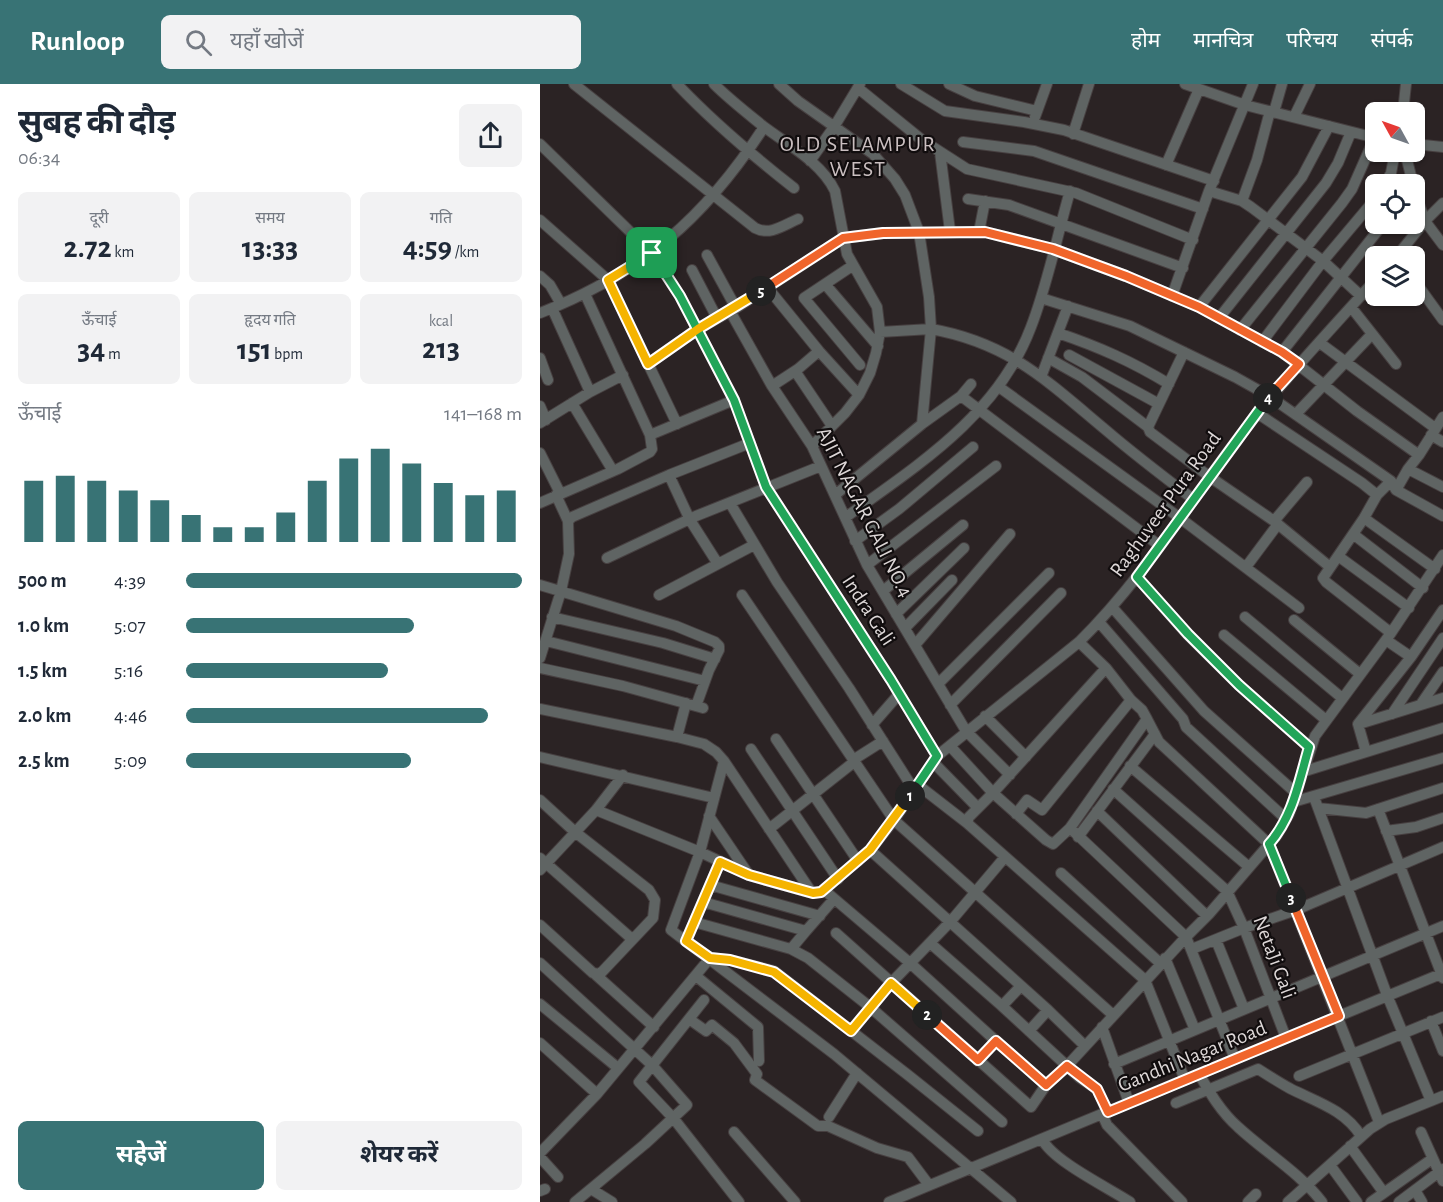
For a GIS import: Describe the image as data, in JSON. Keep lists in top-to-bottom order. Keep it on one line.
{"streets":{"street":["Raghuveer Pura Road","AJIT NAGAR GALI NO.4","Indra Gali","NetaJi Gali","Gandhi Nagar Road"]},"crossings":[["Raghuveer Pura Road","AJIT NAGAR GALI NO.4"],["NetaJi Gali","Gandhi Nagar Road"]],"districts":["OLD SELAMPUR WEST"],"north":"top left","page":{"header":"Runloop","search":"यहाँ खोजें","nav":["होम","मानचित्र","परिचय","संपर्क"],"heading":["सुबह की दौड़","06:34"],"stats":[["दूरी","2.72 km"],["समय","13:33"],["गति","4:59 /km"],["ऊँचाई","34 m"],["हृदय गति","151 bpm"],["kcal","213"]],"pins":["5","4","1","3","2"],"chart":["ऊँचाई","141–168 m"],"list":[{"name":"500 m","note":"4:39"},{"name":"1.0 km","note":"5:07"},{"name":"1.5 km","note":"5:16"},{"name":"2.0 km","note":"4:46"},{"name":"2.5 km","note":"5:09"}],"buttons":["सहेजें","शेयर करें"]}}
